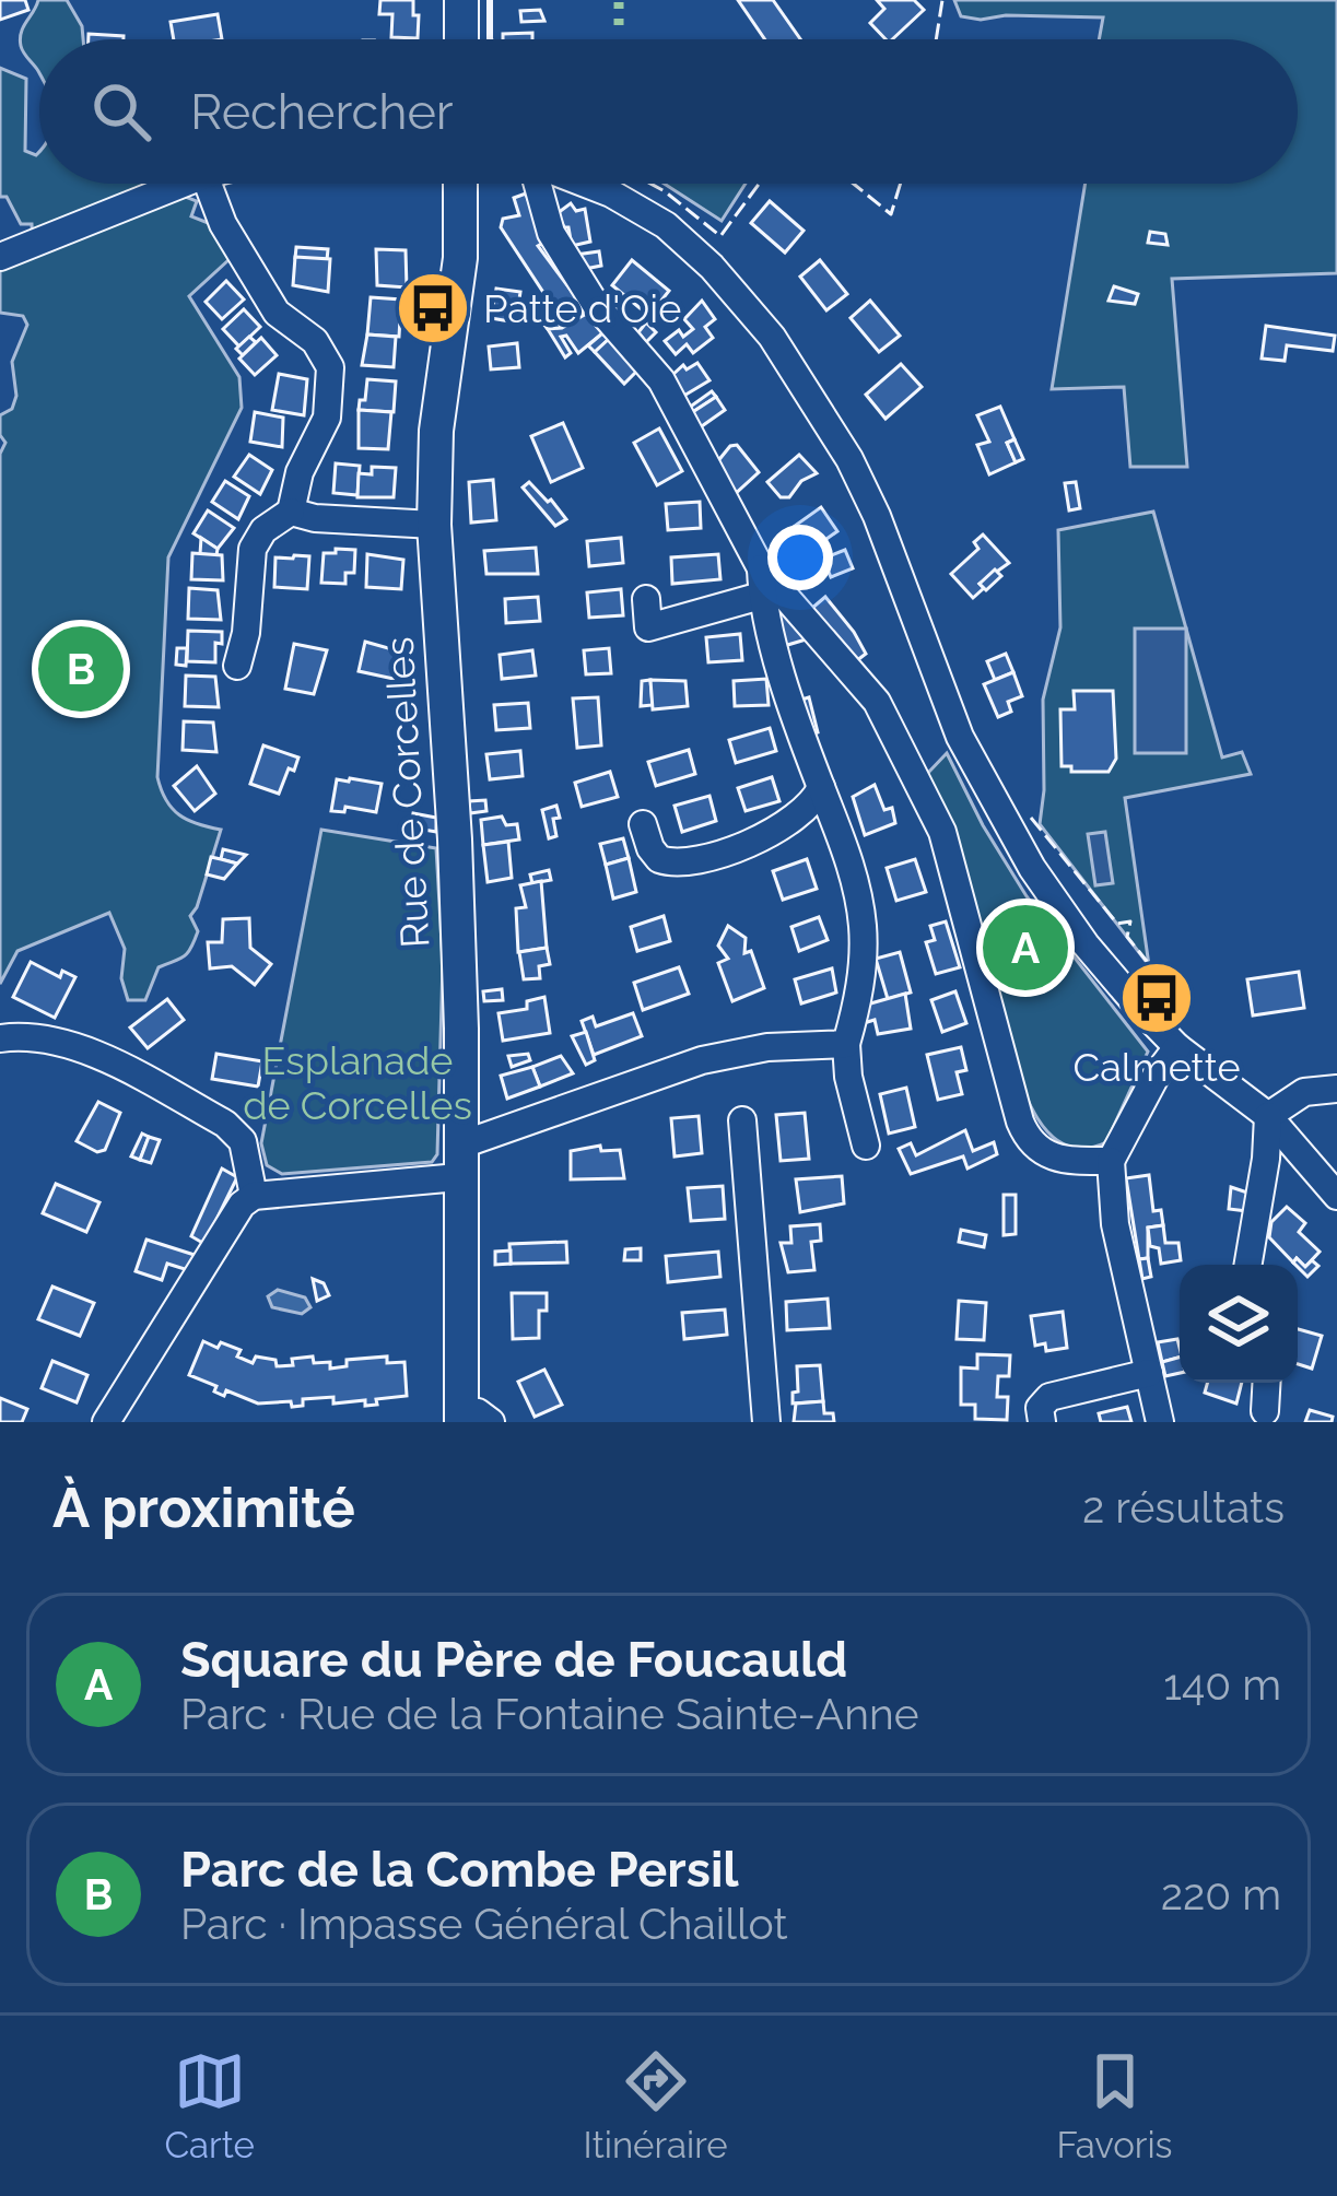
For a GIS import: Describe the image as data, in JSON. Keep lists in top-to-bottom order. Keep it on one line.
{"streets":{"main road":["Rue de Corcelles"]},"parks":["Esplanade de Corcelles"],"places":{"bus stop":["Patte d'Oie","Calmette"]},"page":{"search":"Rechercher","pins":["B","A"],"heading":["À proximité","2 résultats"],"list":[{"mark":"A","name":"Square du Père de Foucauld","note":"Parc · Rue de la Fontaine Sainte-Anne","value":"140 m"},{"mark":"B","name":"Parc de la Combe Persil","note":"Parc · Impasse Général Chaillot","value":"220 m"}],"nav":["Carte","Itinéraire","Favoris"]}}
